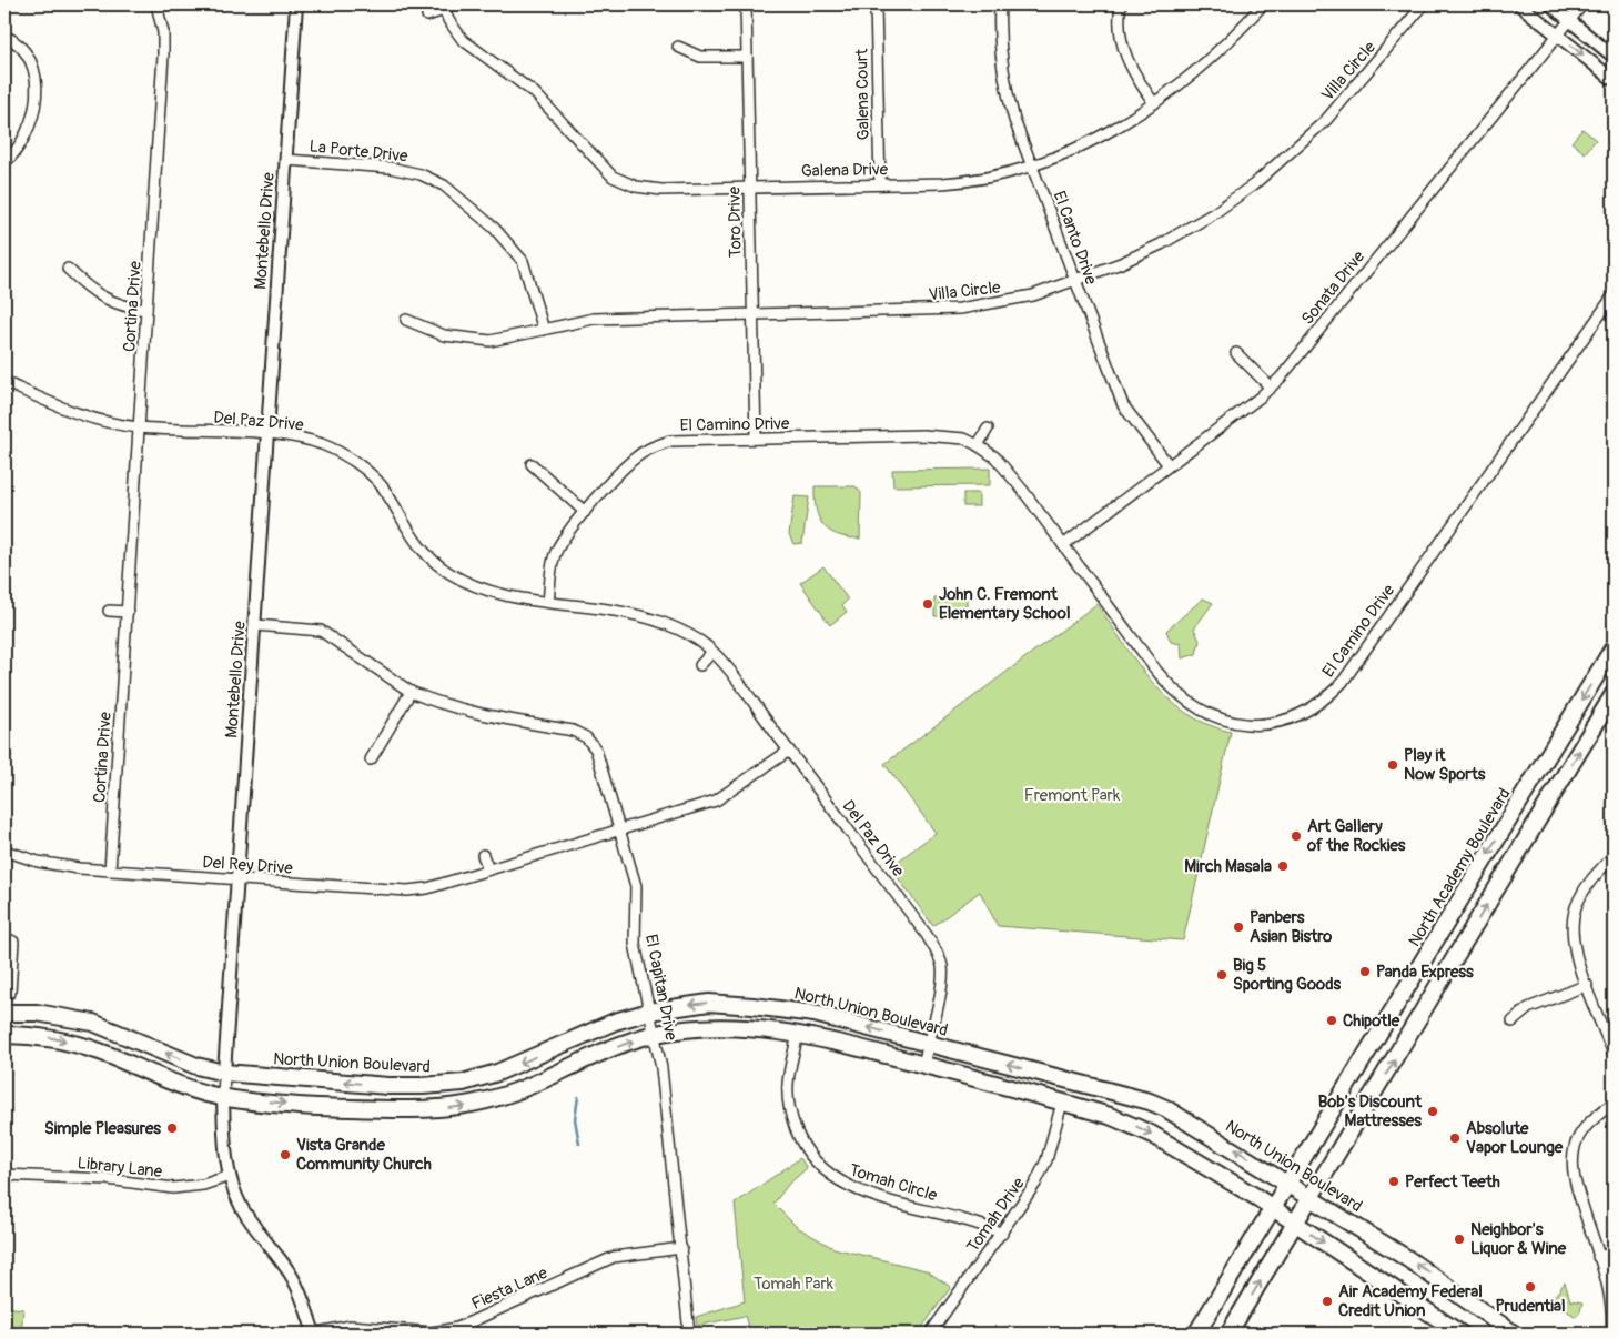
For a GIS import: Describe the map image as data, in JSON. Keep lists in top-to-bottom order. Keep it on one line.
{"streets":{"main road":["North Academy Boulevard","North Union Boulevard"],"street":["Villa Circle","Galena Court","La Porte Drive","Galena Drive","Toro Drive","Montebello Drive","El Canto Drive","Sonata Drive","Cortina Drive","Del Paz Drive","El Camino Drive","Del Rey Drive","El Capitan Drive","Library Lane","Tomah Circle","Tomah Drive","Fiesta Lane"]},"crossings":[["Villa Circle","La Porte Drive"],["Villa Circle","Toro Drive"],["Villa Circle","El Canto Drive"],["Galena Court","Galena Drive"],["La Porte Drive","Montebello Drive"],["Galena Drive","Toro Drive"],["Galena Drive","El Canto Drive"],["Toro Drive","El Camino Drive"],["Montebello Drive","Del Paz Drive"],["Montebello Drive","Del Rey Drive"],["Montebello Drive","El Capitan Drive"],["Montebello Drive","North Union Boulevard"],["Montebello Drive","Library Lane"],["Montebello Drive","Fiesta Lane"],["El Canto Drive","Sonata Drive"],["Sonata Drive","El Camino Drive"],["Cortina Drive","Del Paz Drive"],["Cortina Drive","Del Rey Drive"],["Del Paz Drive","El Camino Drive"],["Del Paz Drive","Del Rey Drive"],["Del Paz Drive","North Union Boulevard"],["Del Rey Drive","El Capitan Drive"],["North Academy Boulevard","North Union Boulevard"],["El Capitan Drive","North Union Boulevard"],["El Capitan Drive","Fiesta Lane"],["Tomah Circle","Tomah Drive"]],"parks":["Fremont Park","Tomah Park"],"places":["John C. Fremont Elementary School","Play it Now Sports","Art Gallery of the Rockies","Mirch Masala","Panbers Asian Bistro","Panda Express","Big 5 Sporting Goods","Chipotle","Bob's Discount Mattresses","Simple Pleasures","Absolute Vapor Lounge","Vista Grande Community Church","Perfect Teeth","Neighbor's Liquor & Wine","Prudential","Air Academy Federal Credit Union"]}
